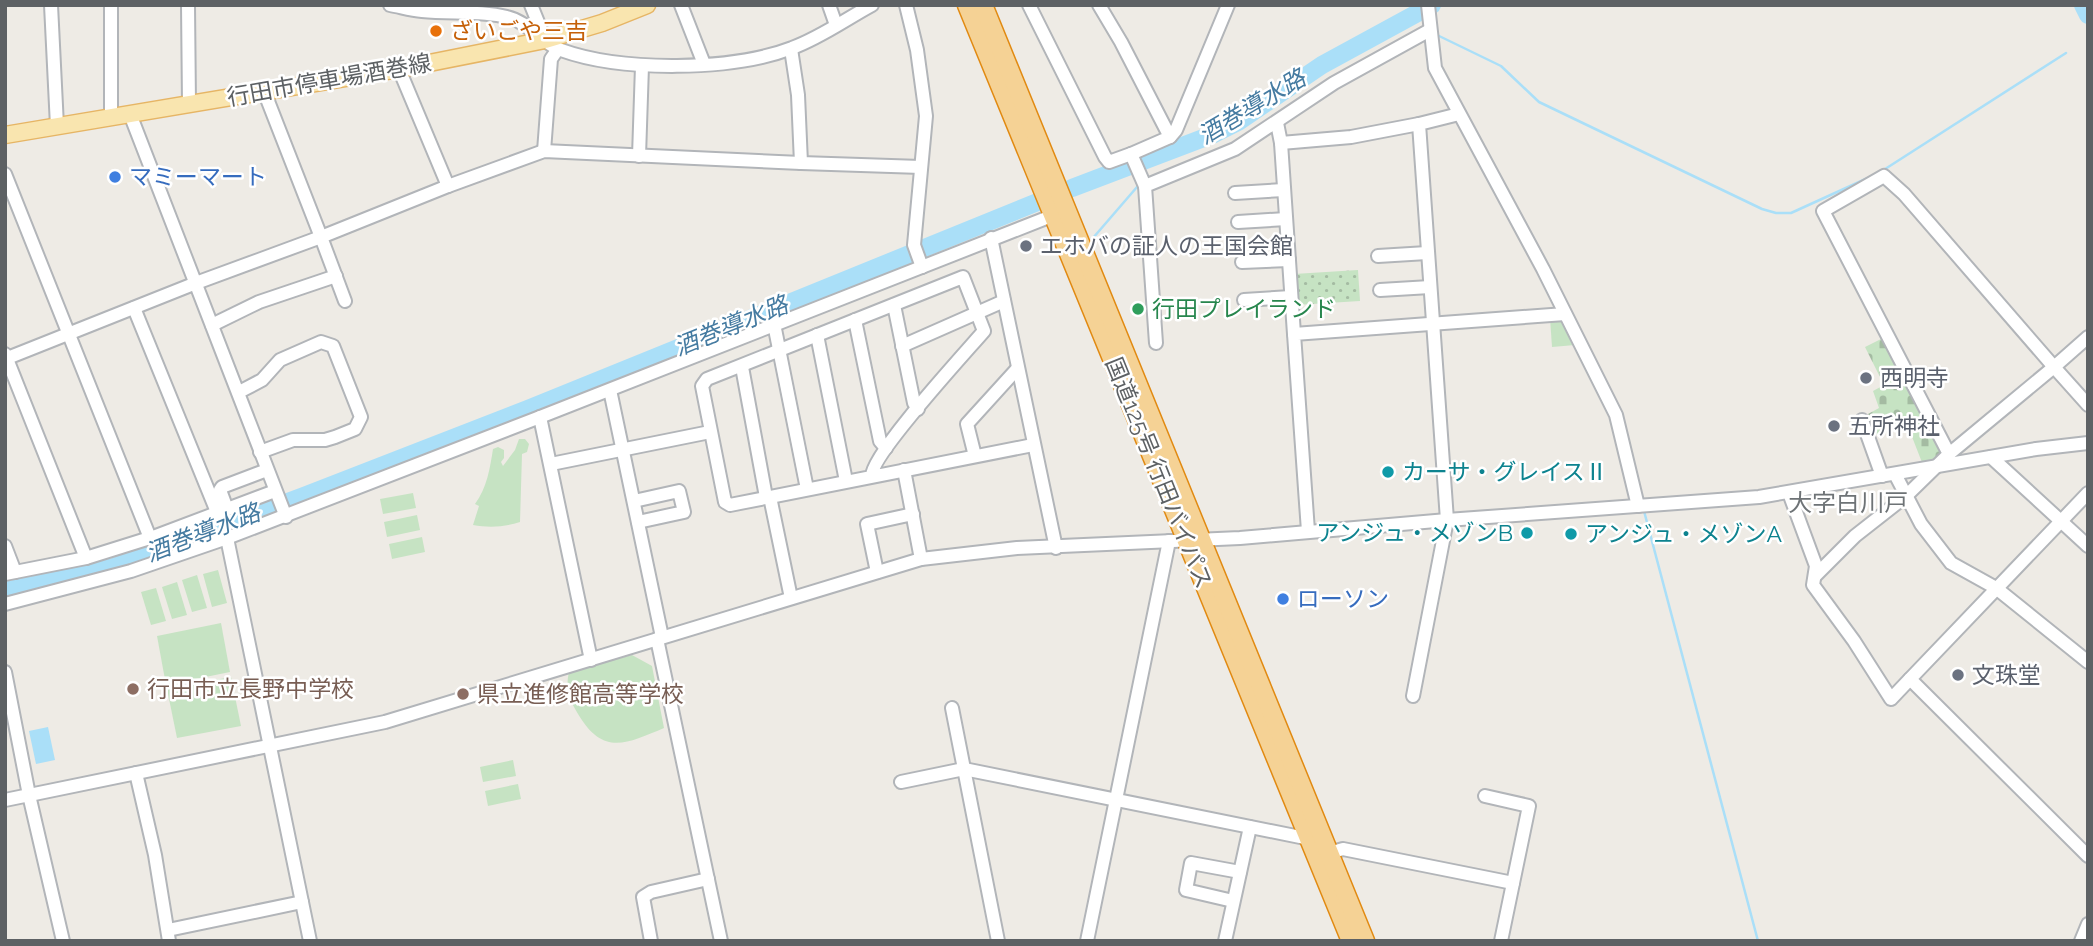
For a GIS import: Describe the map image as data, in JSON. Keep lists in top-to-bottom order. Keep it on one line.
{"streets":{"highway":["国道125号 行田バイパス"],"main road":["行田市停車場酒巻線"]},"districts":["大字白川戸"],"water":["酒巻導水路"],"places":["ざいごや三吉","マミーマート","エホバの証人の王国会館","行田プレイランド","西明寺","五所神社","カーサ・グレイスⅡ","アンジュ・メゾンB","アンジュ・メゾンA","ローソン","文珠堂","行田市立長野中学校","県立進修館高等学校"]}
